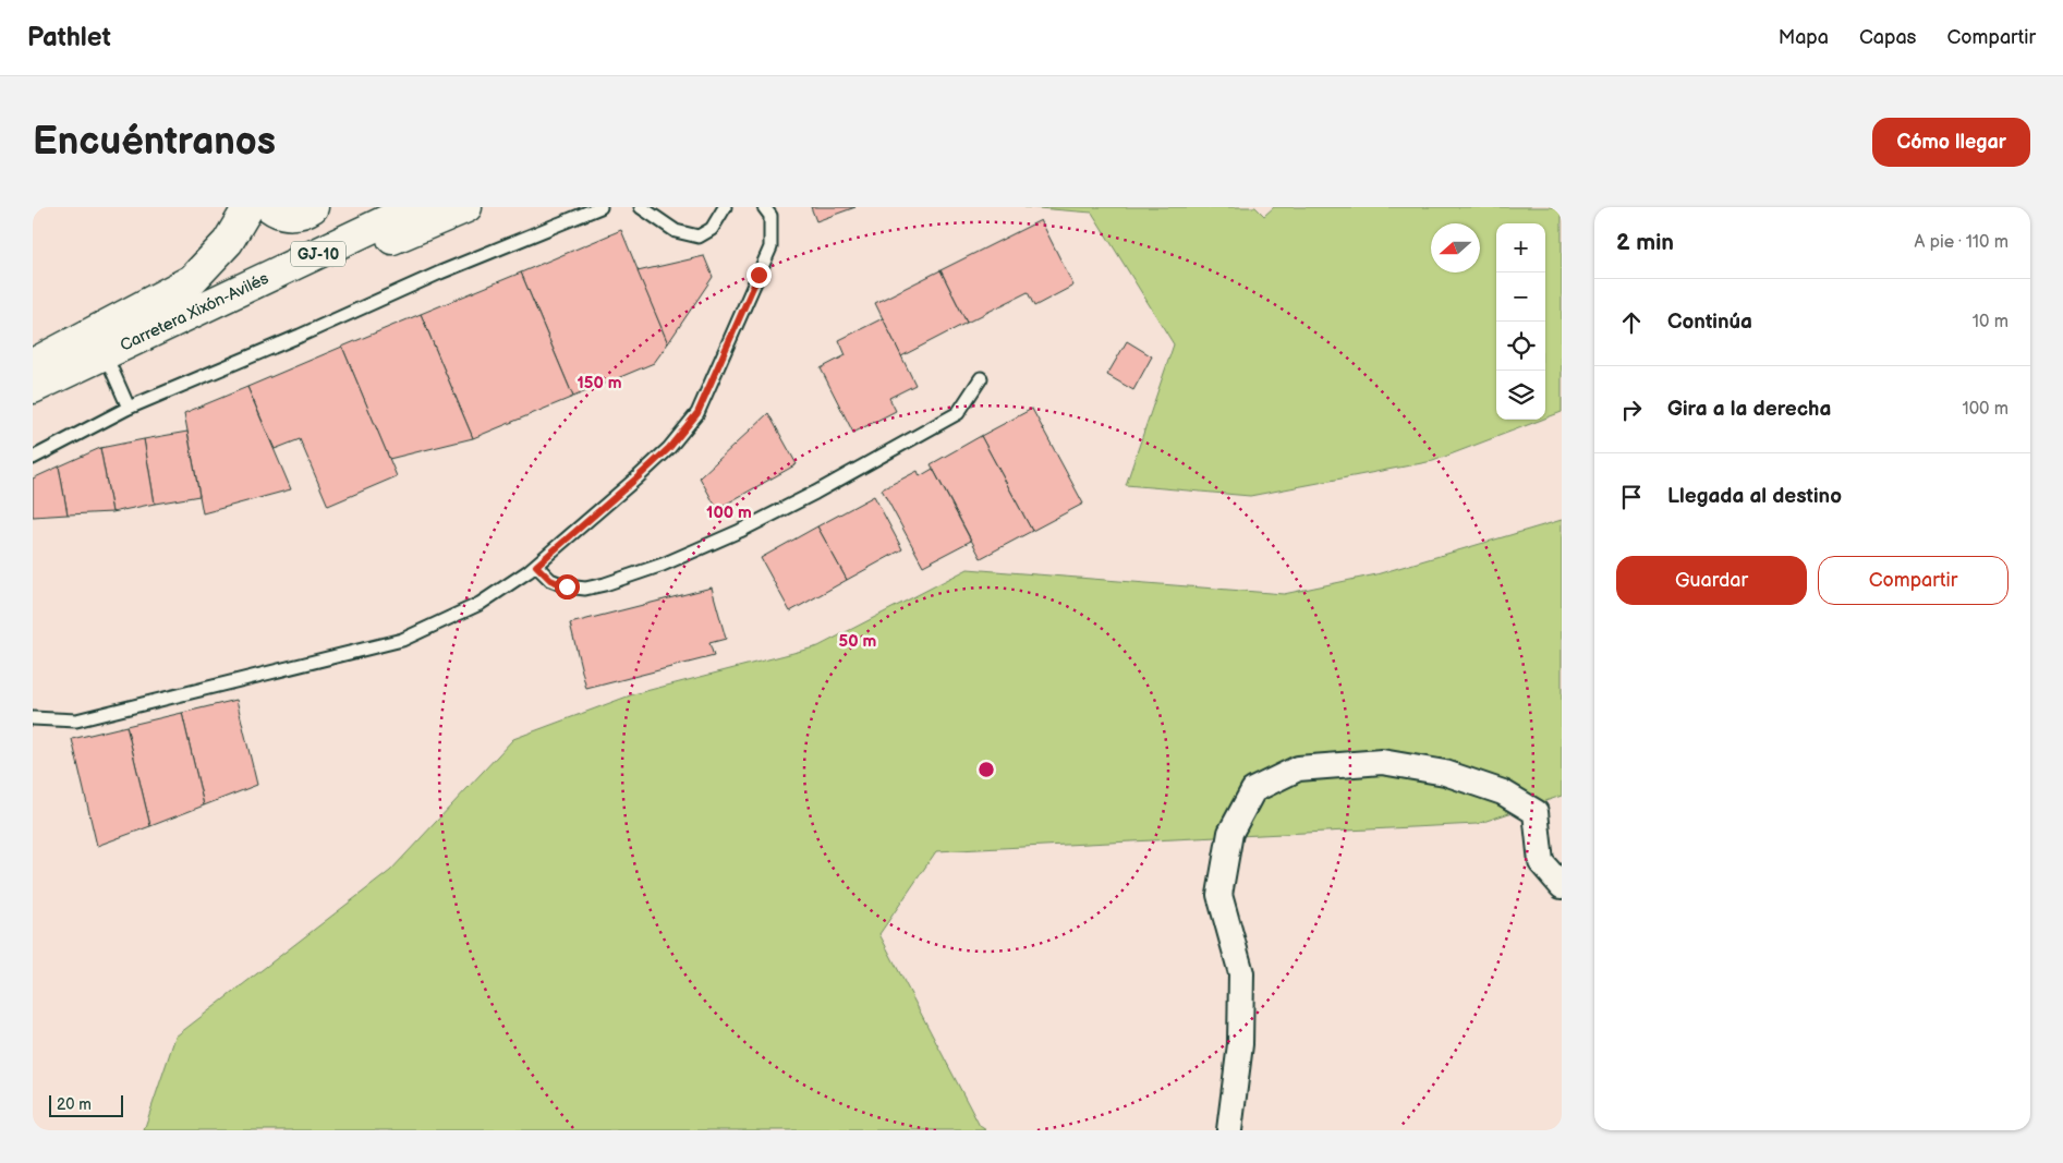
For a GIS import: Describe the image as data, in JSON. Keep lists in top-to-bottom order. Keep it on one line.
{"streets":{"main road":["GJ-10","Carretera Xixón-Avilés"]},"scale_bar":"20 m","north":"left","page":{"header":"Pathlet","nav":["Mapa","Capas","Compartir"],"buttons":["Cómo llegar",["Guardar","Compartir"]],"title":"Encuéntranos","heading":["2 min","A pie · 110 m"],"map_buttons":["+","−"],"list":[["Continúa","10 m"],["Gira a la derecha","100 m"],"Llegada al destino"],"scale":"20 m"},"rings":["150 m","100 m","50 m"]}
